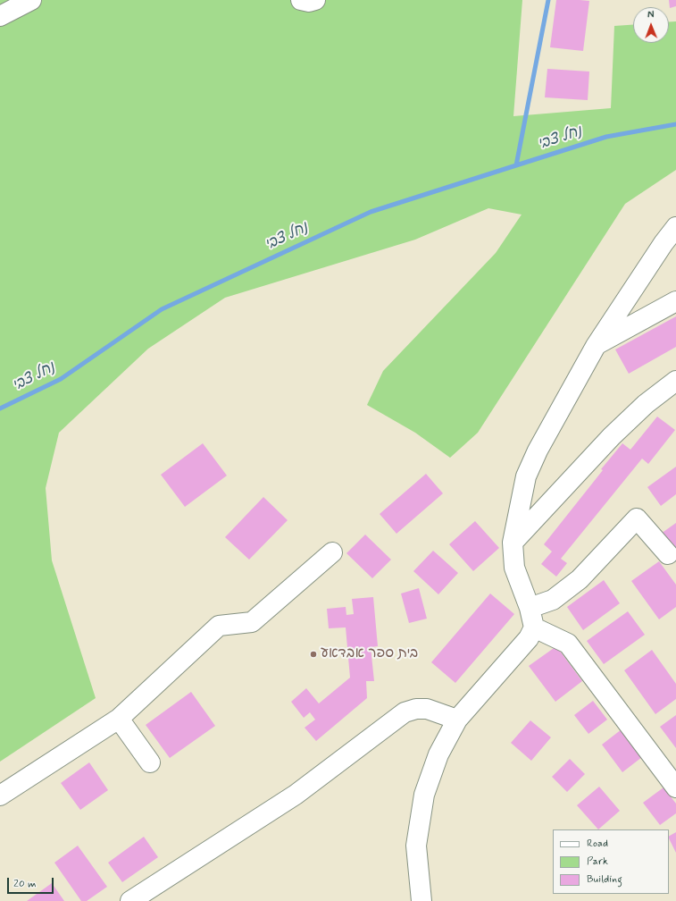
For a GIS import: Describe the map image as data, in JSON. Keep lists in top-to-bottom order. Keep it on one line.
{"water":["נחל צבי"],"places":["בית ספר אבדאע"],"legend":["Road","Park","Building"],"scale_bar":"20 m","north":"top"}
